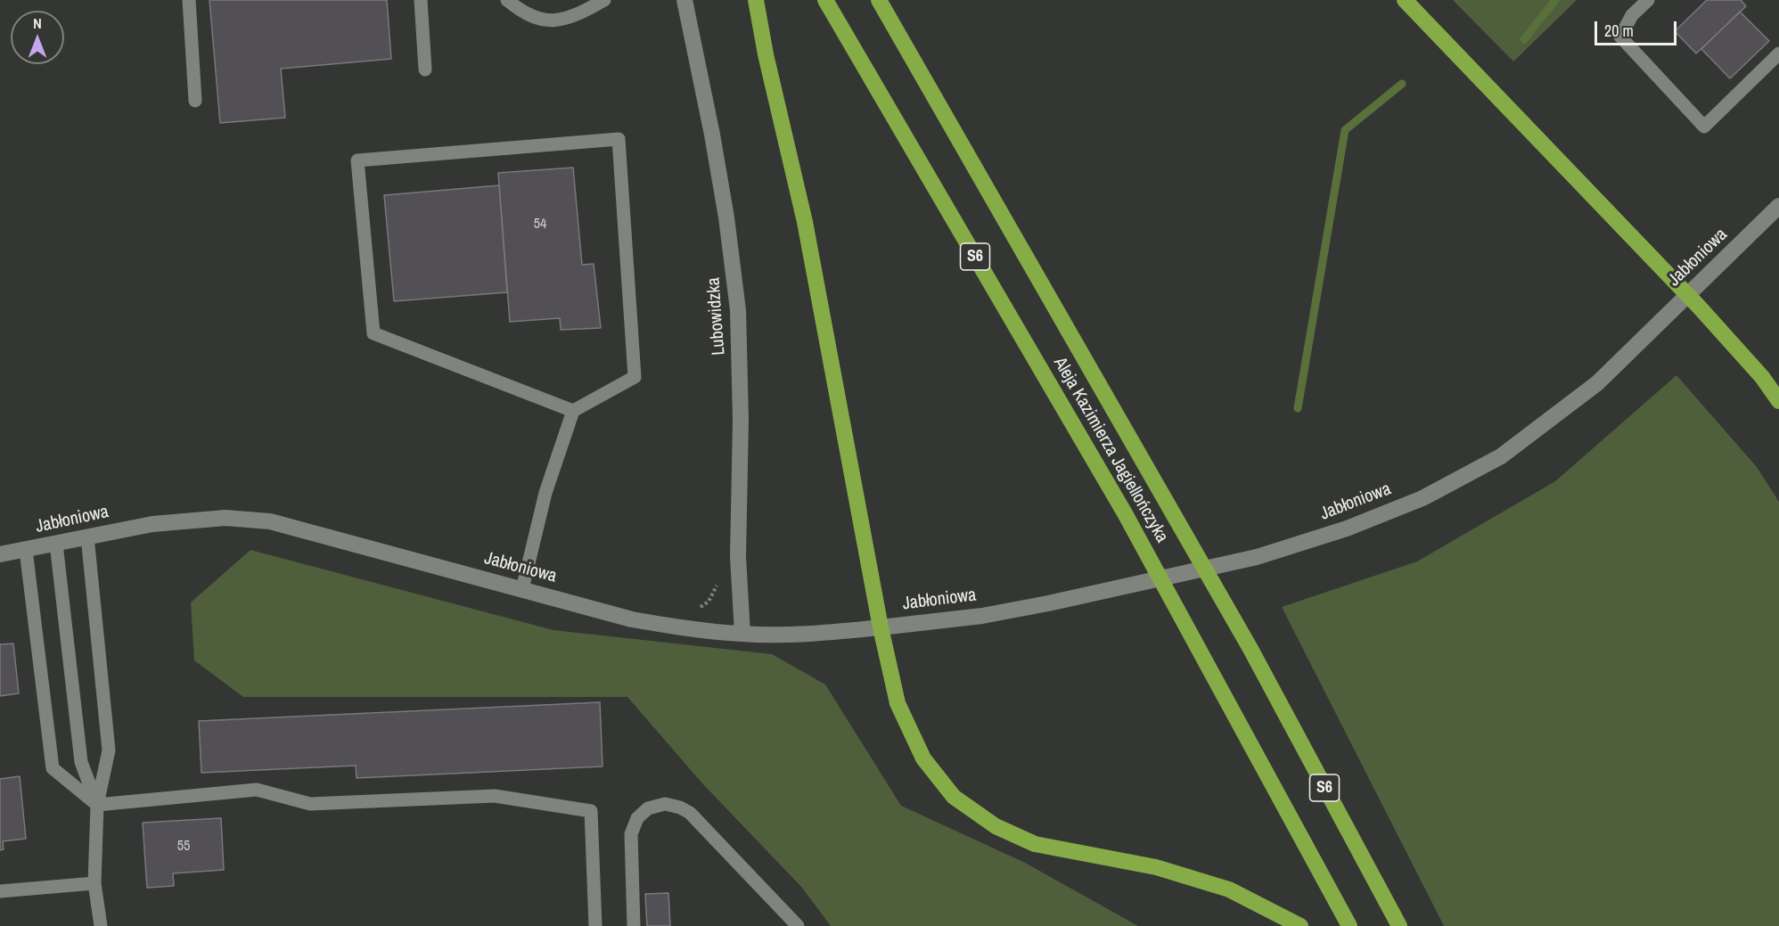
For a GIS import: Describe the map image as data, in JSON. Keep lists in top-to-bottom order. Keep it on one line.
{"streets":{"highway":["S6","Aleja Kazimierza Jagiellończyka"],"street":["Jabłoniowa","Lubowidzka"]},"crossings":[["Jabłoniowa","Lubowidzka"]],"house_numbers":["54","55"],"scale_bar":"20 m","north":"top"}
